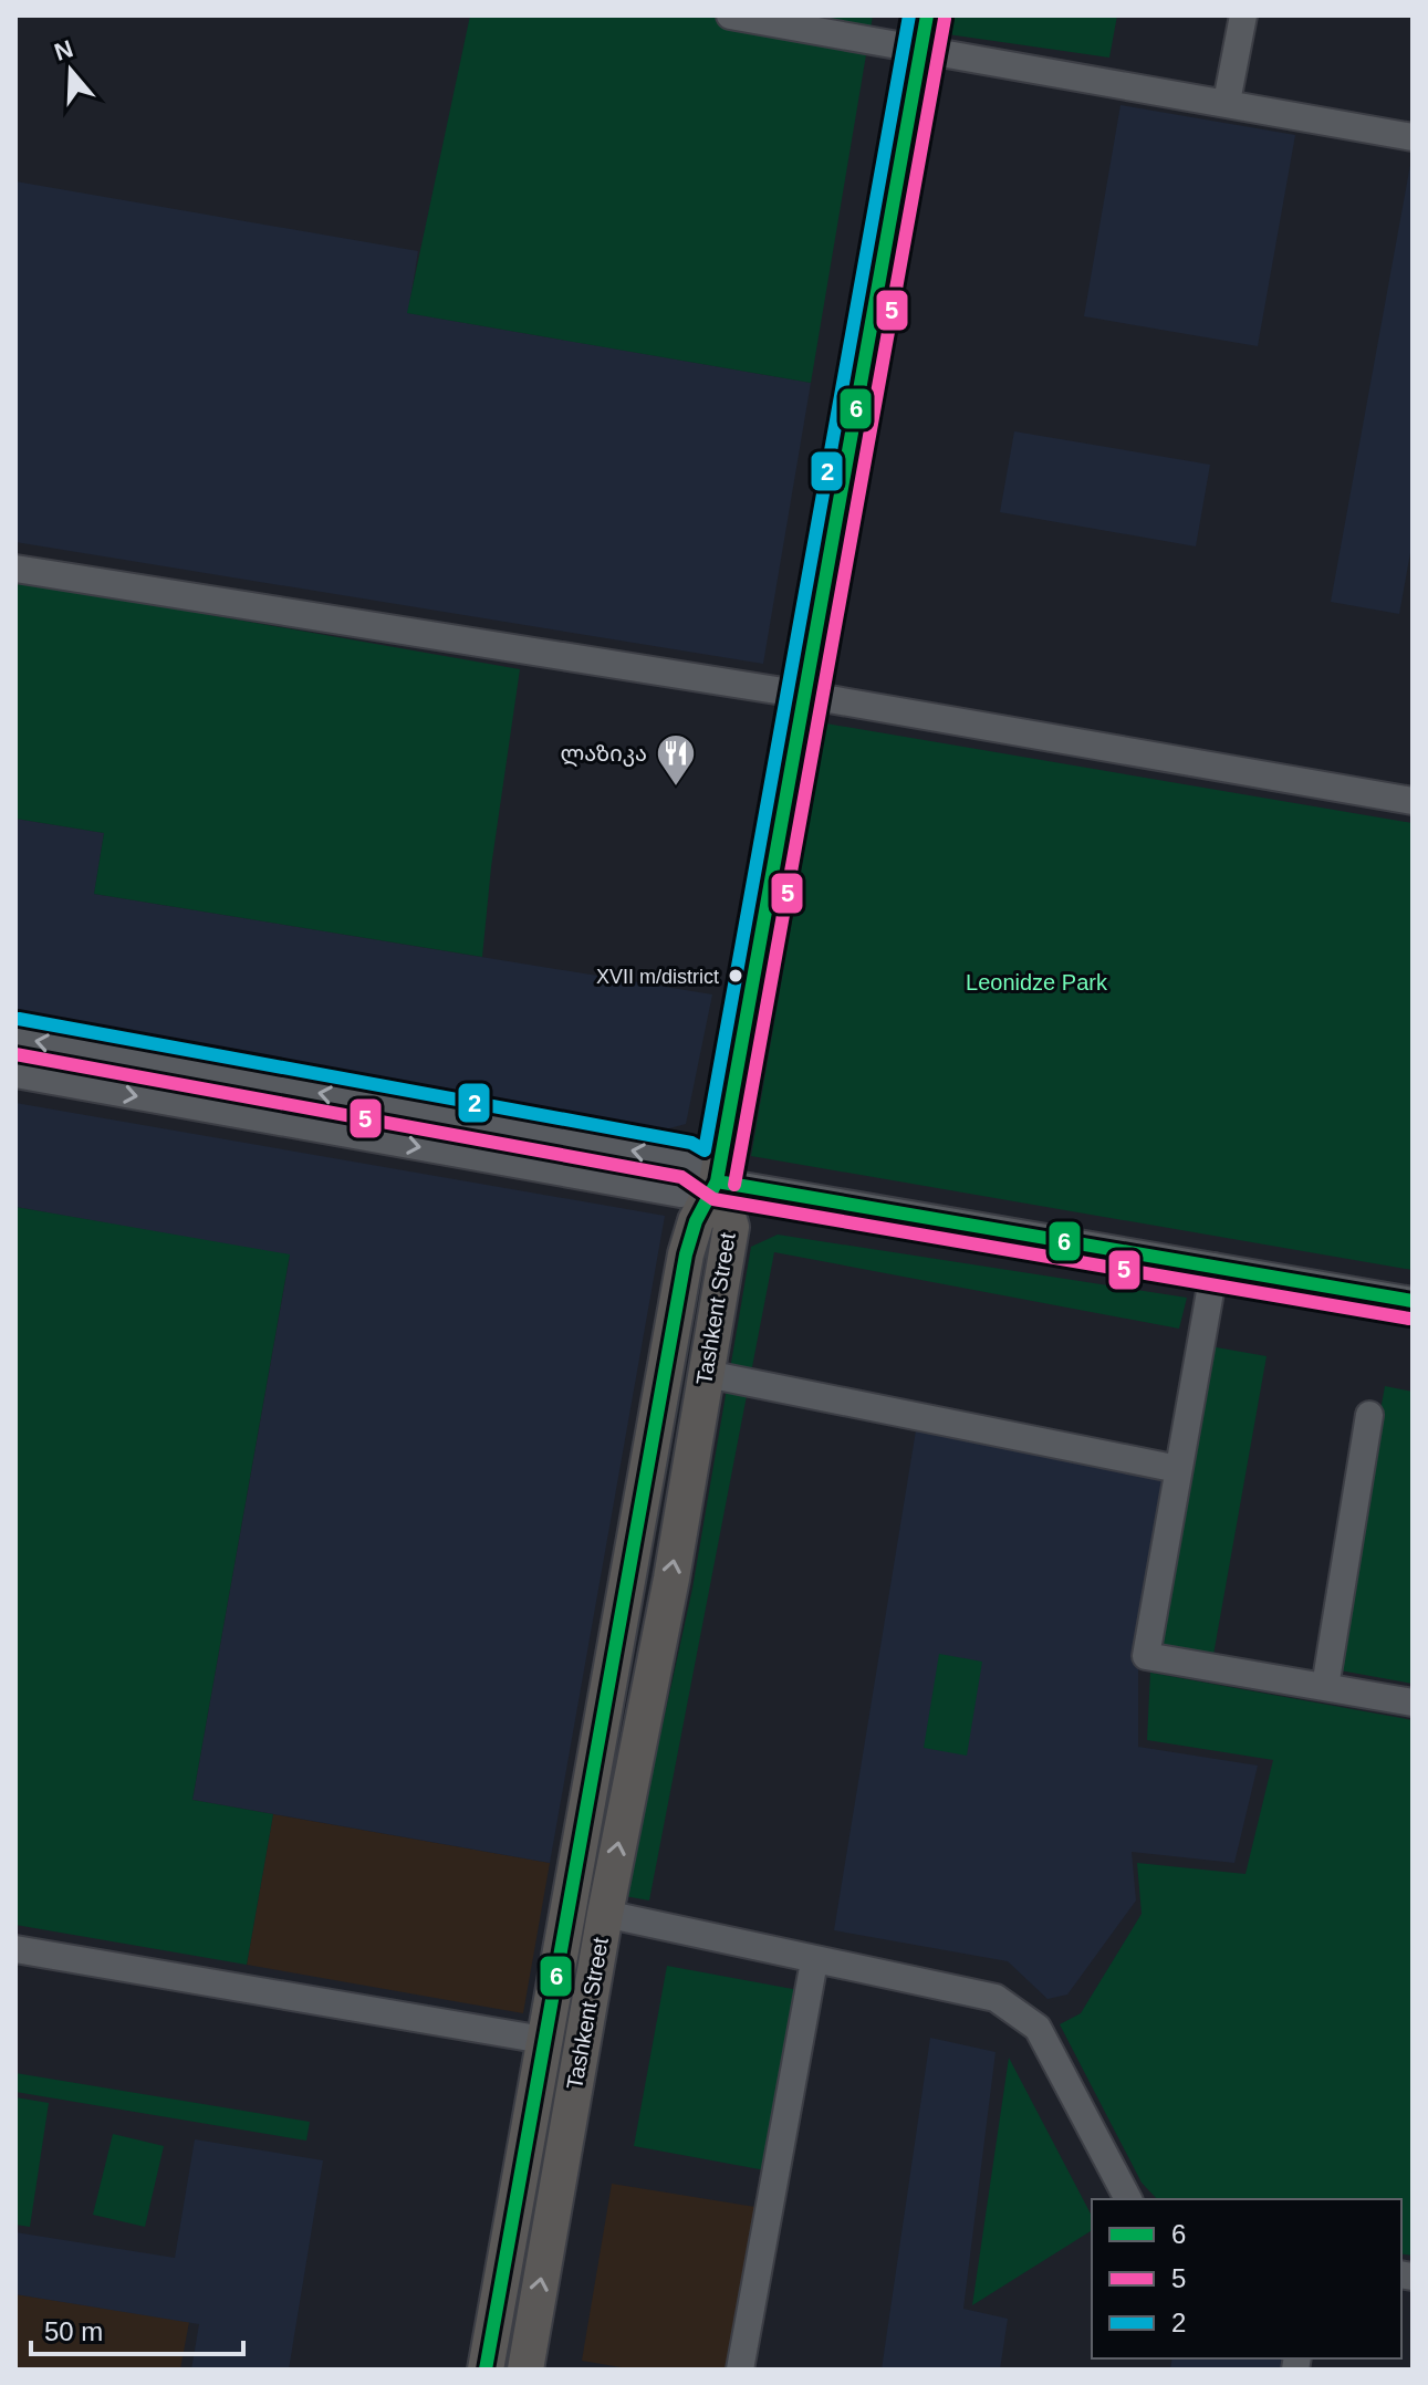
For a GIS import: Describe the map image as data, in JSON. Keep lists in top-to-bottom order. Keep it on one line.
{"streets":{"main road":["Tashkent Street"]},"parks":["Leonidze Park"],"places":{"restaurant":["ლაზიკა"],"other":["XVII m/district"]},"lines":["transit line 6","transit line 2","transit line 5"],"legend":["6","5","2"],"scale_bar":"50 m","north":"top"}
